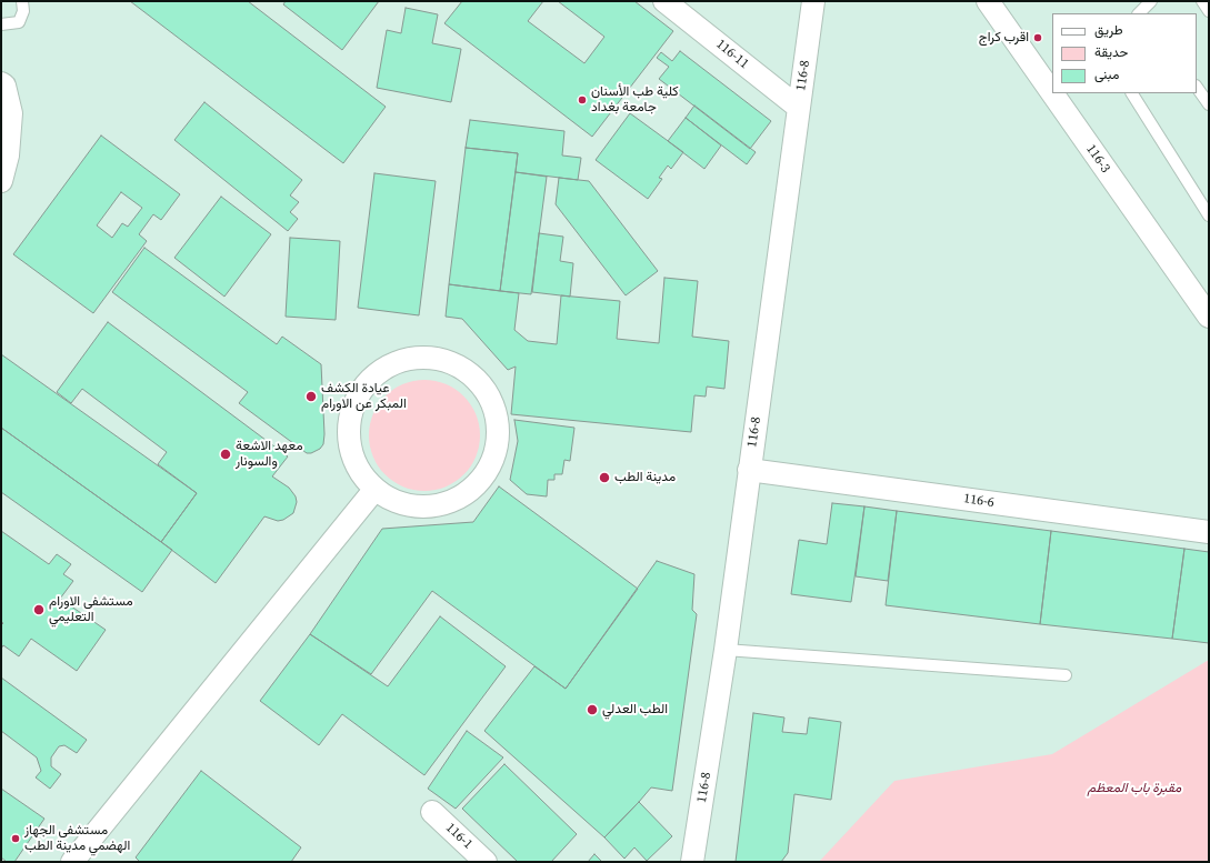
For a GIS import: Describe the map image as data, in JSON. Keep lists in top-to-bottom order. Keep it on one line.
{"streets":{"street":["116-11","116-8","116-3","116-6","116-1"]},"crossings":[["116-11","116-8"],["116-8","116-6"]],"parks":["مقبرة باب المعظم"],"places":["اقرب كراج","كلية طب الأسنان جامعة بغداد","عيادة الكشف المبكر عن الاورام","معهد الاشعة والسونار","مدينة الطب","مستشفى الاورام التعليمي","الطب العدلي","مستشفى الجهاز الهضمي مدينة الطب"],"legend":["طريق","حديقة","مبنى"]}
